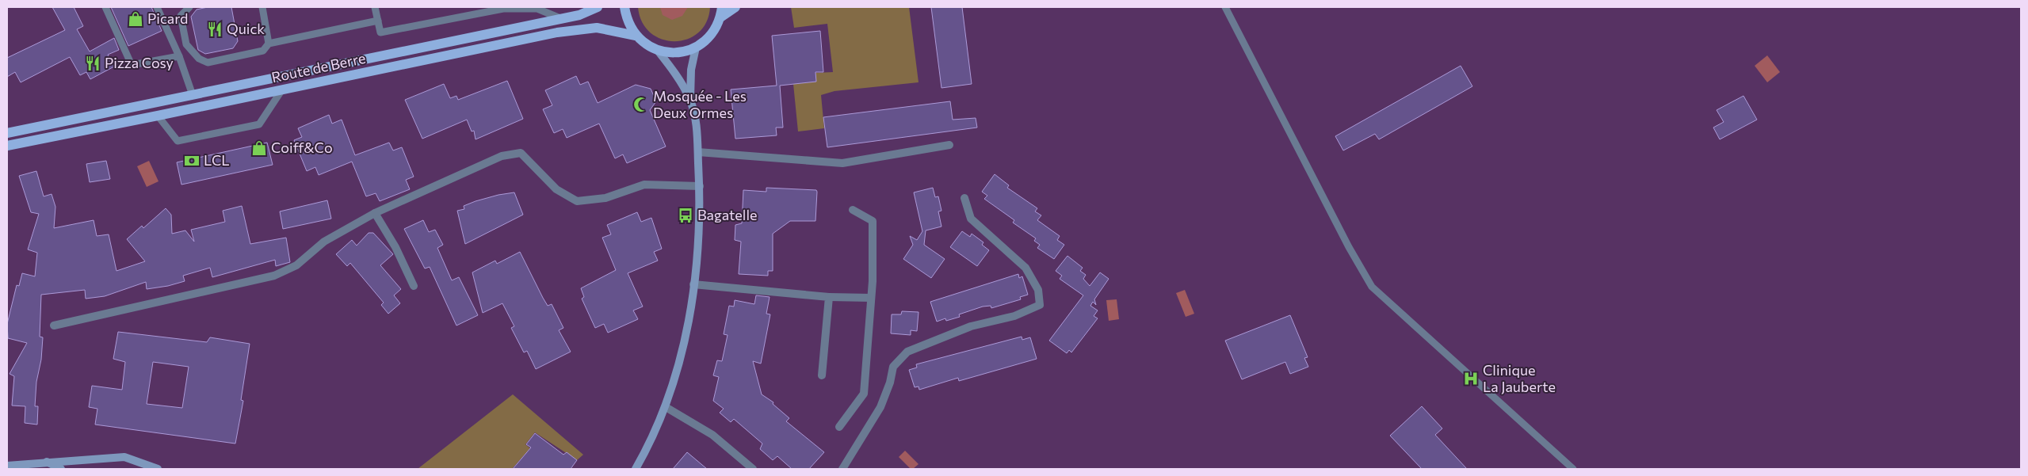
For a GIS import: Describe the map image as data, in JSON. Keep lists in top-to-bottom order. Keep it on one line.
{"streets":{"main road":["Route de Berre"]},"places":{"shop":["Picard","Coiff&Co"],"restaurant":["Quick","Pizza Cosy"],"mosque":["Mosquée - Les Deux Ormes"],"bank":["LCL"],"bus stop":["Bagatelle"],"hospital":["Clinique La Jauberte"]}}
